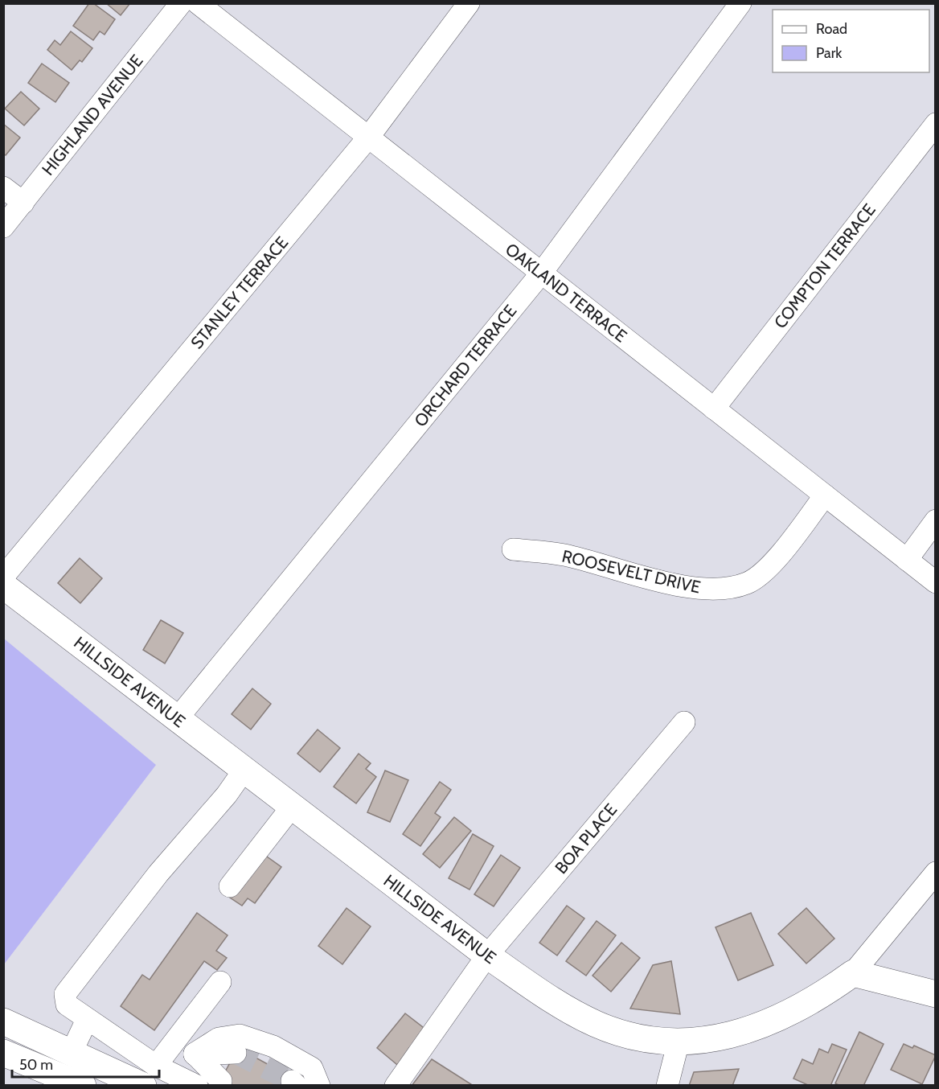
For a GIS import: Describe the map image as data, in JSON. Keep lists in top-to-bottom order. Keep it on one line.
{"streets":{"main road":["HILLSIDE AVENUE"],"street":["HIGHLAND AVENUE","COMPTON TERRACE","STANLEY TERRACE","OAKLAND TERRACE","ORCHARD TERRACE","ROOSEVELT DRIVE","BOA PLACE"]},"crossings":[["COMPTON TERRACE","OAKLAND TERRACE"],["STANLEY TERRACE","OAKLAND TERRACE"],["OAKLAND TERRACE","ORCHARD TERRACE"],["OAKLAND TERRACE","ROOSEVELT DRIVE"],["ORCHARD TERRACE","HILLSIDE AVENUE"],["HILLSIDE AVENUE","BOA PLACE"]],"legend":["Road","Park"],"scale_bar":"50 m"}
